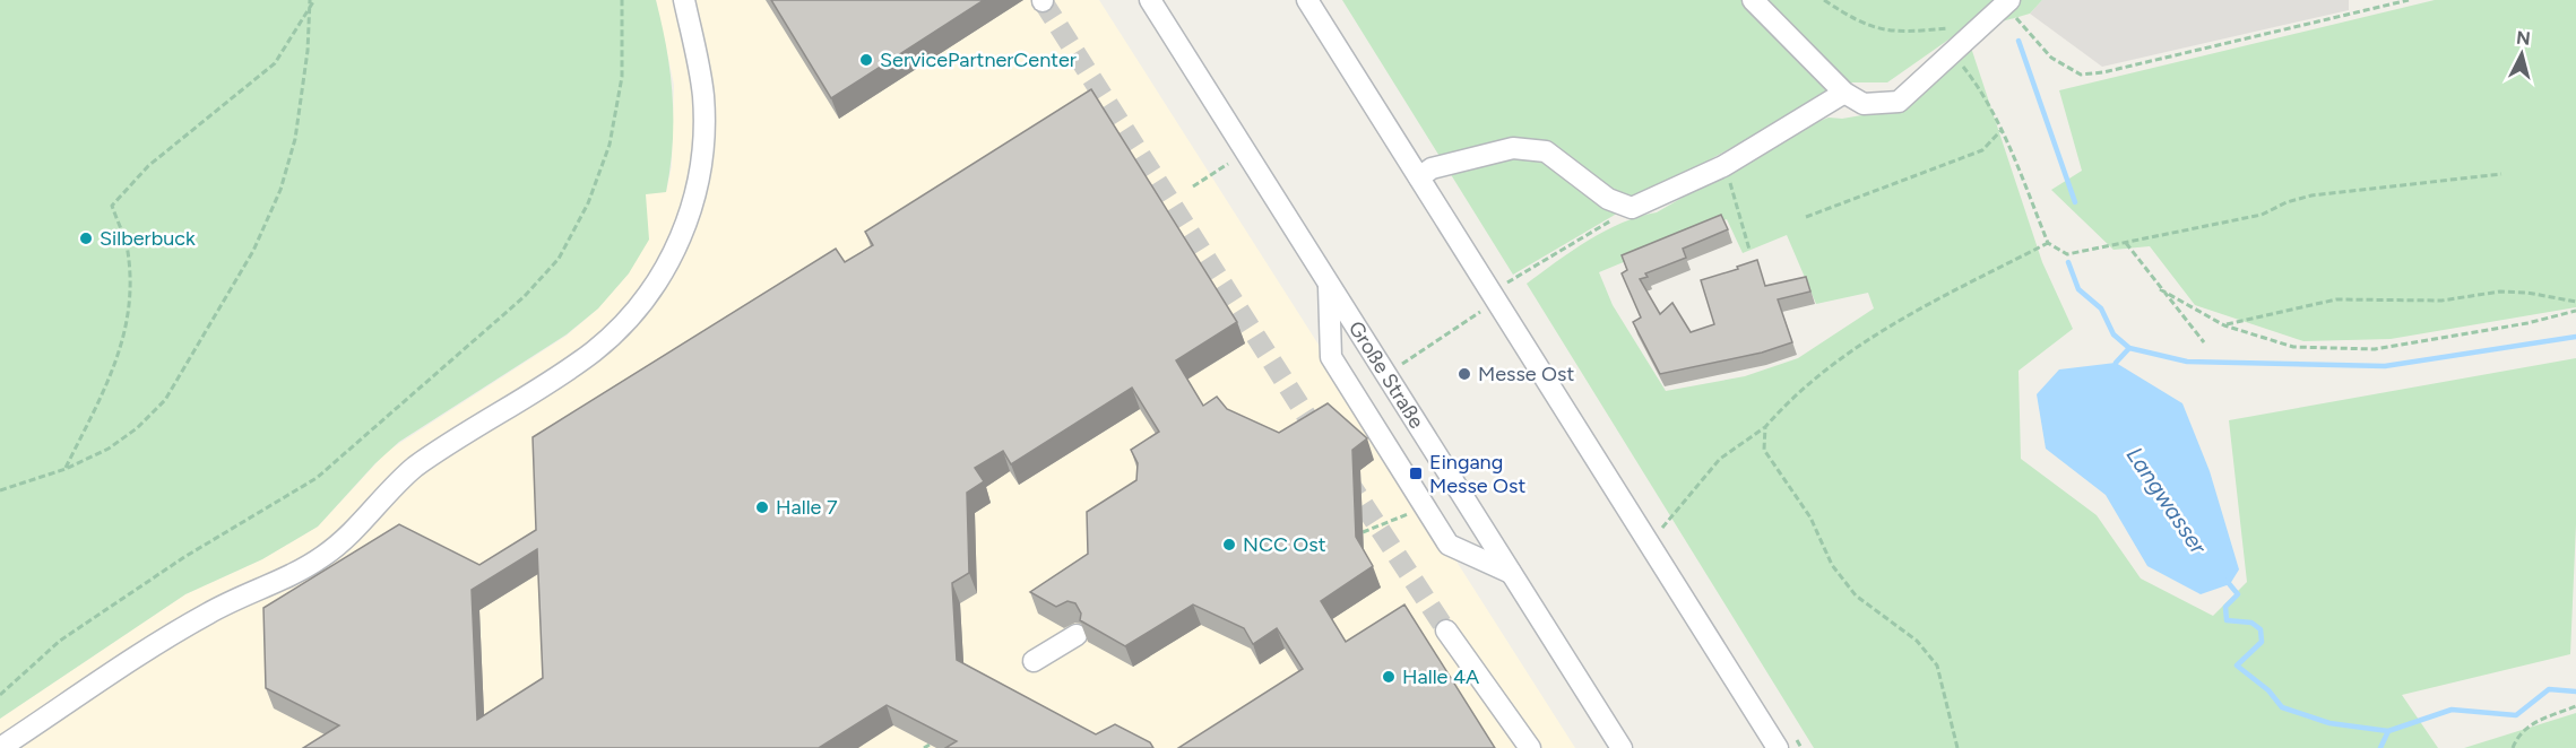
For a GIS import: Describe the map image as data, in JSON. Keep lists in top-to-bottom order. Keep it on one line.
{"streets":{"lane":["Große Straße"]},"water":["Langwasser"],"places":{"other":["ServicePartnerCenter","Silberbuck","Messe Ost","Halle 7","NCC Ost","Halle 4A"],"transit":["Eingang Messe Ost"]},"north":"top"}
